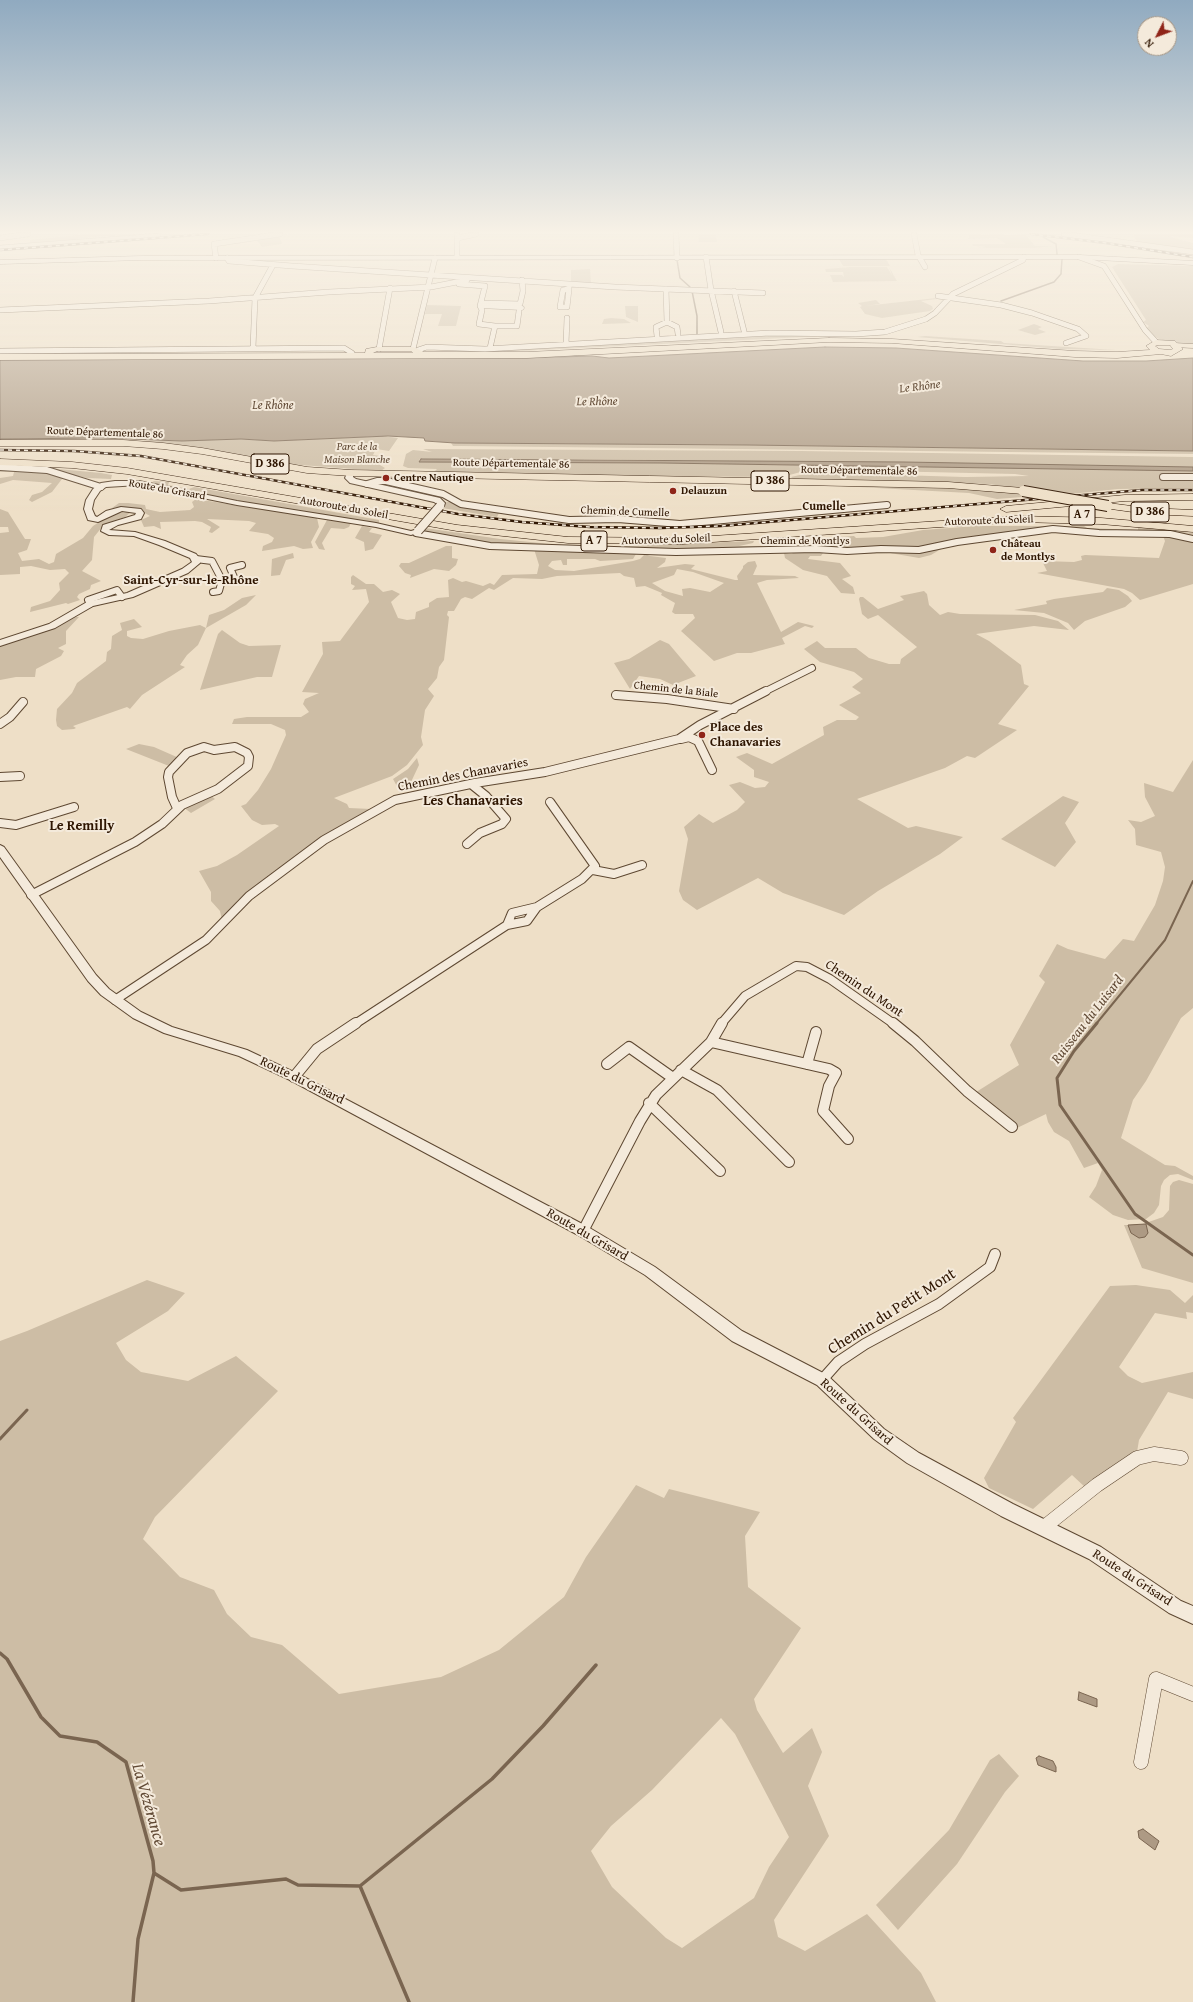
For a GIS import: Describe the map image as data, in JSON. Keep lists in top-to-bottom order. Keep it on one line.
{"streets":{"highway":["Autoroute du Soleil","A 7"],"main road":["Route Départementale 86","D 386"],"street":["Route du Grisard","Chemin de Cumelle","Chemin de Montlys","Chemin de la Biale","Chemin des Chanavaries","Chemin du Mont","Chemin du Petit Mont"]},"crossings":[["Route du Grisard","Chemin de Montlys"],["Route du Grisard","Chemin des Chanavaries"],["Route du Grisard","Chemin du Mont"],["Route du Grisard","Chemin du Petit Mont"],["Chemin de la Biale","Chemin des Chanavaries"]],"districts":["Cumelle","Saint-Cyr-sur-le-Rhône","Les Chanavaries","Le Remilly"],"water":["Le Rhône","Ruisseau du Luisard","La Vézérance"],"parks":["Parc de la Maison Blanche"],"places":["Centre Nautique","Delauzun","Château de Montlys","Place des Chanavaries"],"north":"bottom left"}
